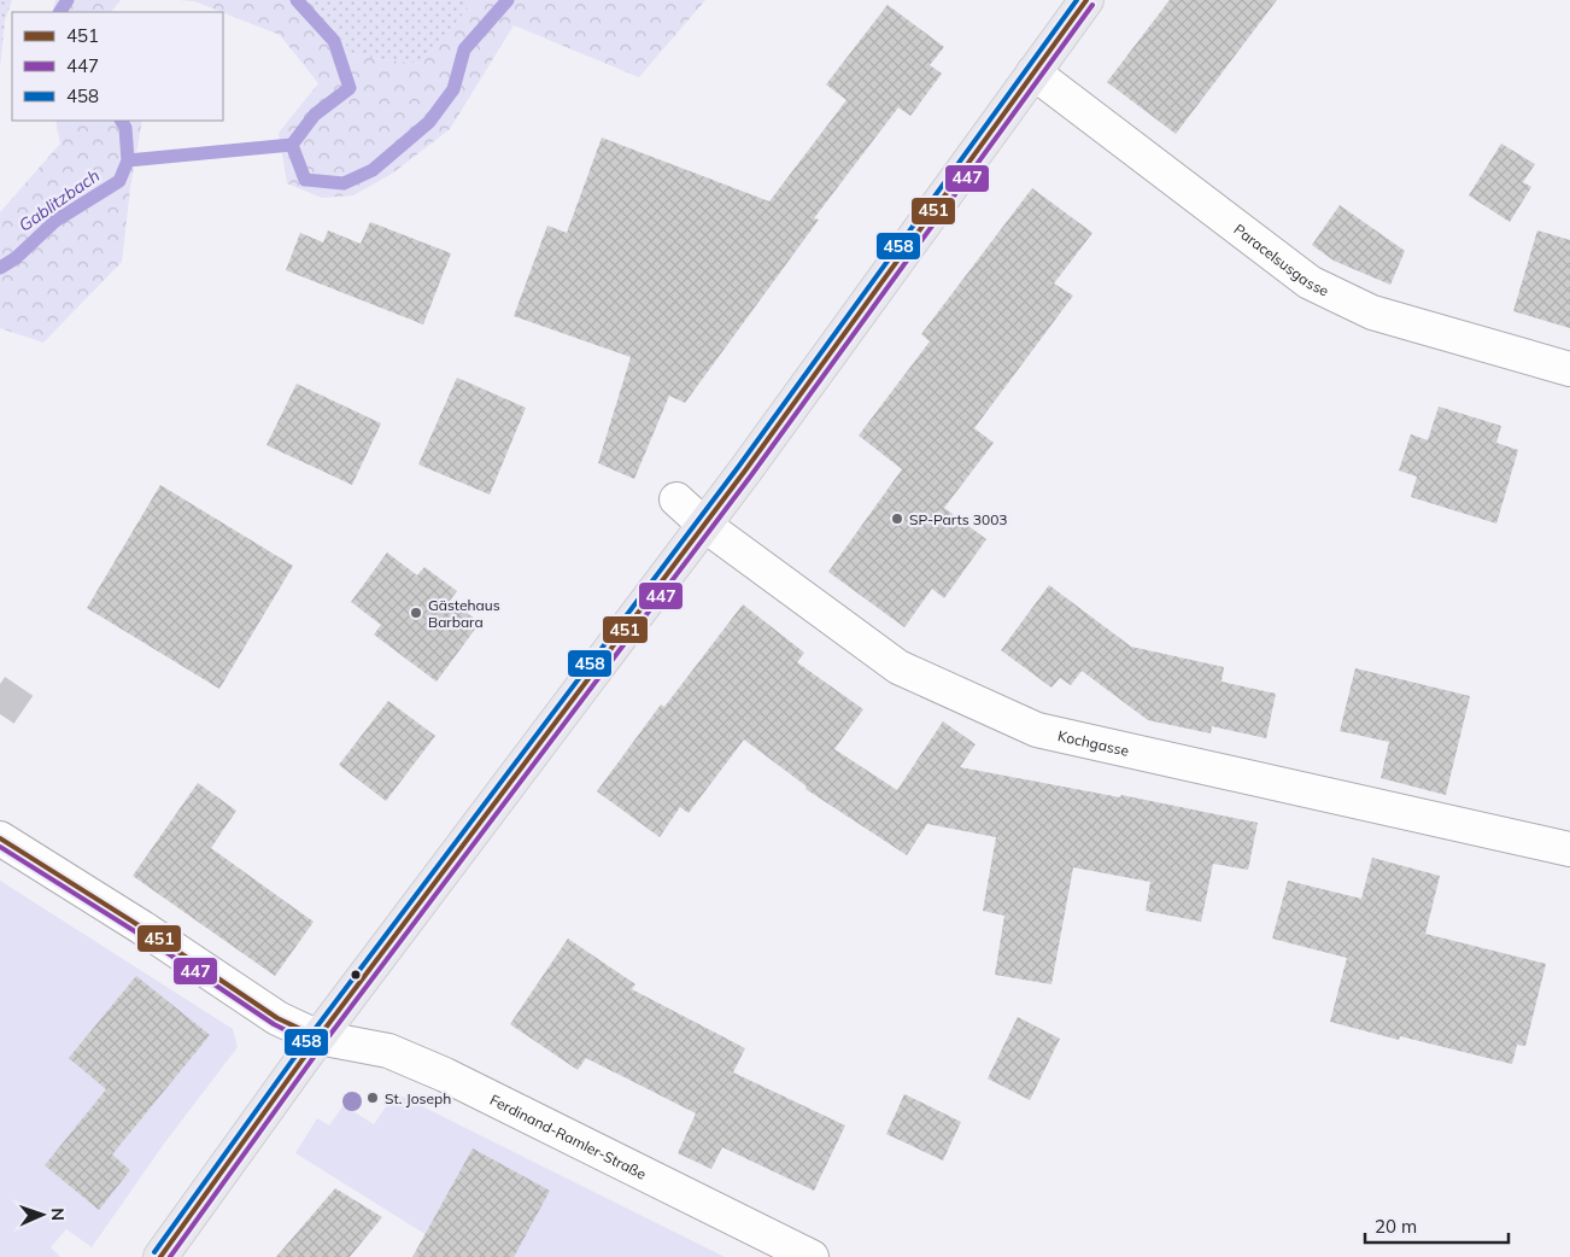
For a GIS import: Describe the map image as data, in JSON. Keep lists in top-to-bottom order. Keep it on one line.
{"streets":{"street":["Paracelsusgasse","Kochgasse","Ferdinand-Ramler-Straße"]},"water":["Gablitzbach"],"places":["SP-Parts 3003","Gästehaus Barbara","St. Joseph"],"lines":["transit line 451","transit line 458","transit line 447"],"legend":["451","447","458"],"scale_bar":"20 m","north":"right"}
